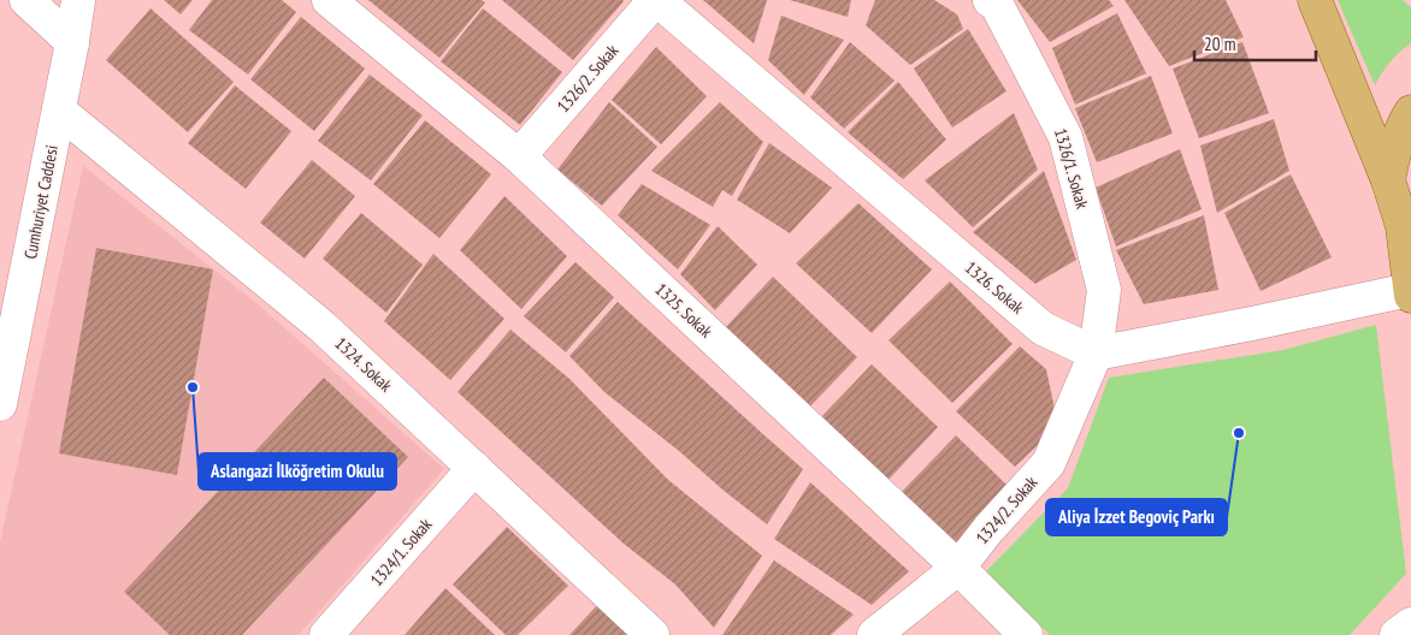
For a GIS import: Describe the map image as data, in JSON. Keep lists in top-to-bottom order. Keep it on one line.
{"streets":{"street":["1326/2. Sokak","1326/1. Sokak","Cumhuriyet Caddesi","1326. Sokak","1325. Sokak","1324. Sokak","1324/2. Sokak","1324/1. Sokak"]},"crossings":[["1326/2. Sokak","1326. Sokak"],["1326/2. Sokak","1325. Sokak"],["1326/1. Sokak","1326. Sokak"],["1326/1. Sokak","1324/2. Sokak"],["Cumhuriyet Caddesi","1324. Sokak"],["1326. Sokak","1324/2. Sokak"],["1325. Sokak","1324/2. Sokak"],["1324. Sokak","1324/1. Sokak"]],"places":["Aslangazi İlköğretim Okulu","Aliya İzzet Begoviç Parkı"],"scale_bar":"20 m"}
